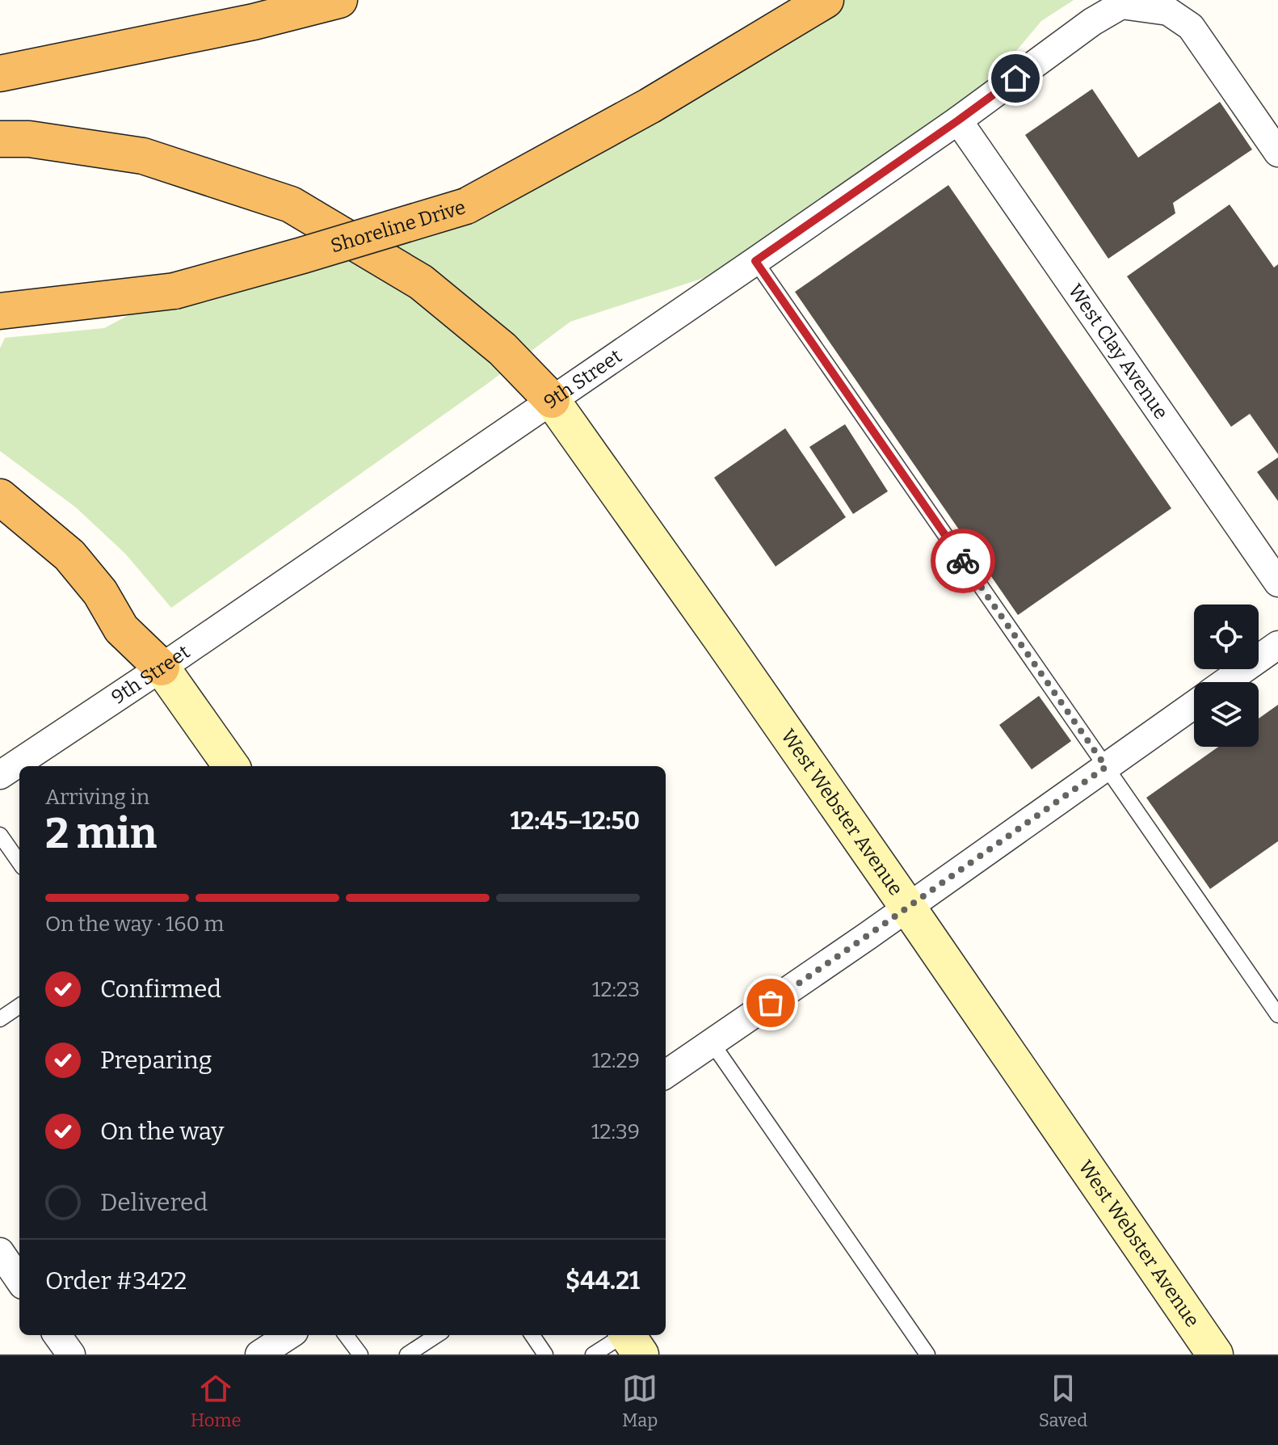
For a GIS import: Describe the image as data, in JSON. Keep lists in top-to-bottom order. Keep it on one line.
{"streets":{"highway":["Shoreline Drive"],"main road":["West Webster Avenue"],"street":["West Clay Avenue","9th Street"]},"crossings":[["West Clay Avenue","9th Street"],["9th Street","West Webster Avenue"]],"page":{"heading":["2 min","Arriving in","12:45–12:50"],"panel":["Order #3422","$44.21"],"bar":"On the way · 160 m","list":[["Confirmed","12:23"],["Preparing","12:29"],["On the way","12:39"],"Delivered"],"tabs":["Home","Map","Saved"]}}
